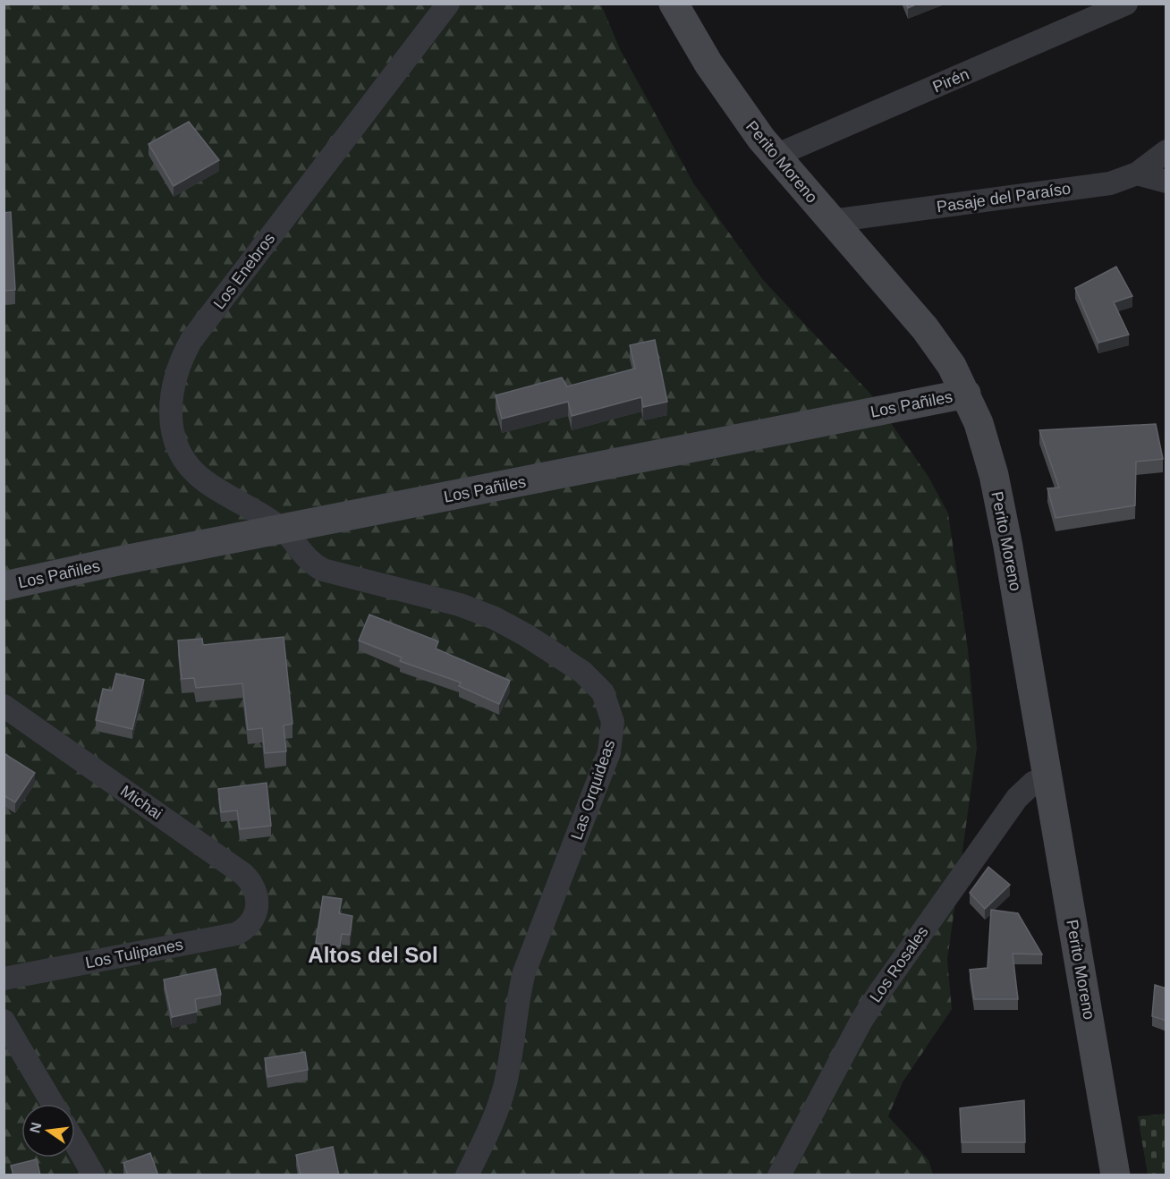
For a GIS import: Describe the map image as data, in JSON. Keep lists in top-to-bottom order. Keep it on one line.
{"streets":{"main road":["Perito Moreno","Los Pañiles"],"street":["Pirén","Pasaje del Paraíso","Los Enebros","Las Orquideas","Michai","Los Tulipanes","Los Rosales"]},"crossings":[["Pirén","Perito Moreno"],["Perito Moreno","Pasaje del Paraíso"],["Perito Moreno","Los Pañiles"],["Perito Moreno","Los Rosales"],["Los Enebros","Los Pañiles"],["Los Enebros","Las Orquideas"],["Los Pañiles","Las Orquideas"],["Michai","Los Tulipanes"]],"districts":["Altos del Sol"],"north":"left"}
